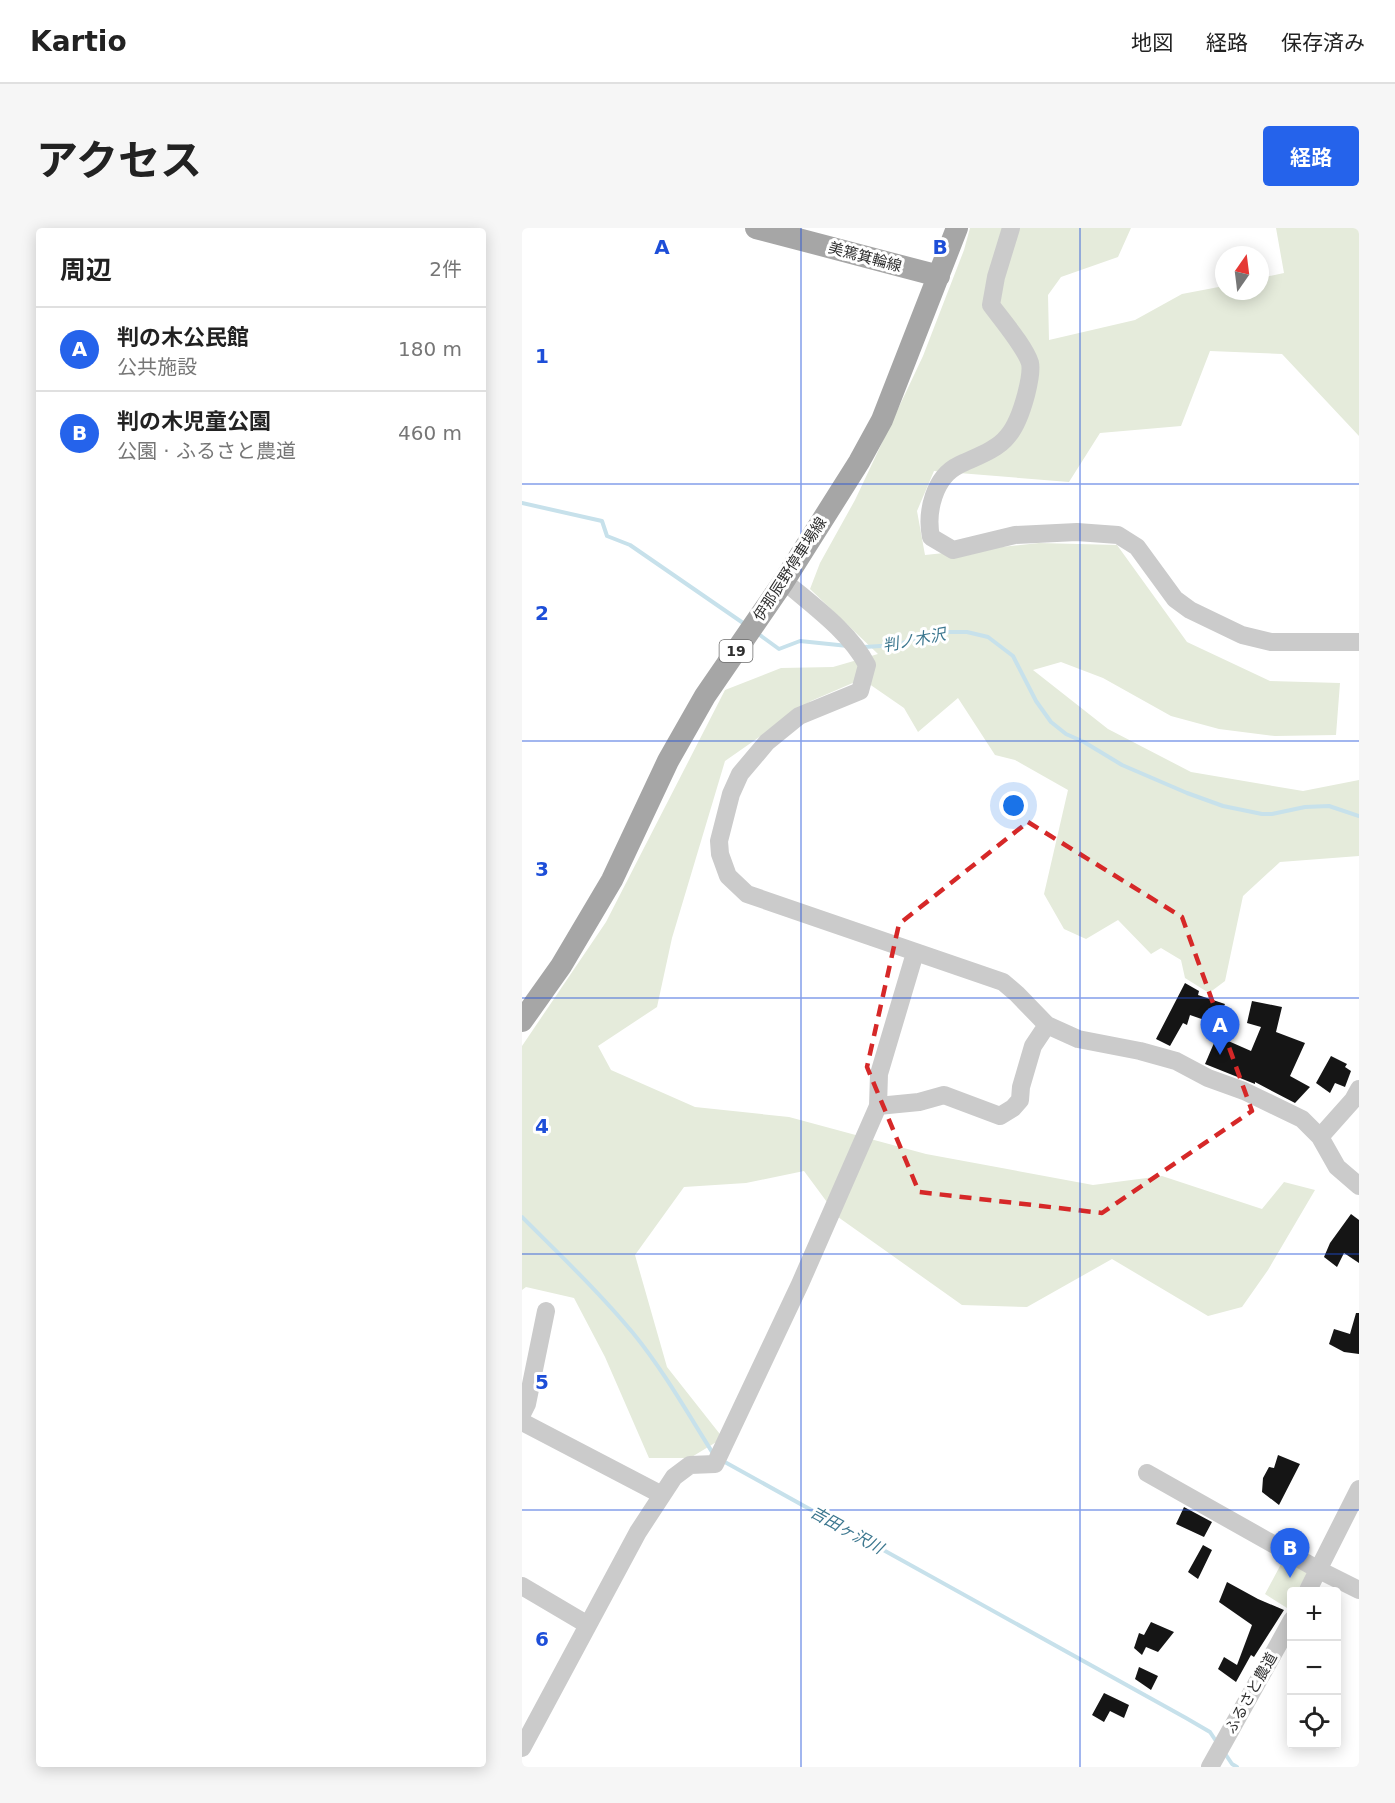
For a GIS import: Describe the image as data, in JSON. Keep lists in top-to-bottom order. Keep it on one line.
{"streets":{"main road":["美篶箕輪線","伊那辰野停車場線","19"],"street":["ふるさと農道"]},"crossings":[["美篶箕輪線","伊那辰野停車場線"]],"water":["判ノ木沢","吉田ヶ沢川"],"north":"top","page":{"header":"Kartio","nav":["地図","経路","保存済み"],"title":"アクセス","buttons":"経路","heading":["周辺","2件"],"list":[{"mark":"A","name":"判の木公民館","note":"公共施設","value":"180 m"},{"mark":"B","name":"判の木児童公園","note":"公園 · ふるさと農道","value":"460 m"}],"pins":["A","B"],"map_buttons":["+","−"]},"grid":{"columns":["A","B"],"rows":["1","2","3","4","5","6"]}}
